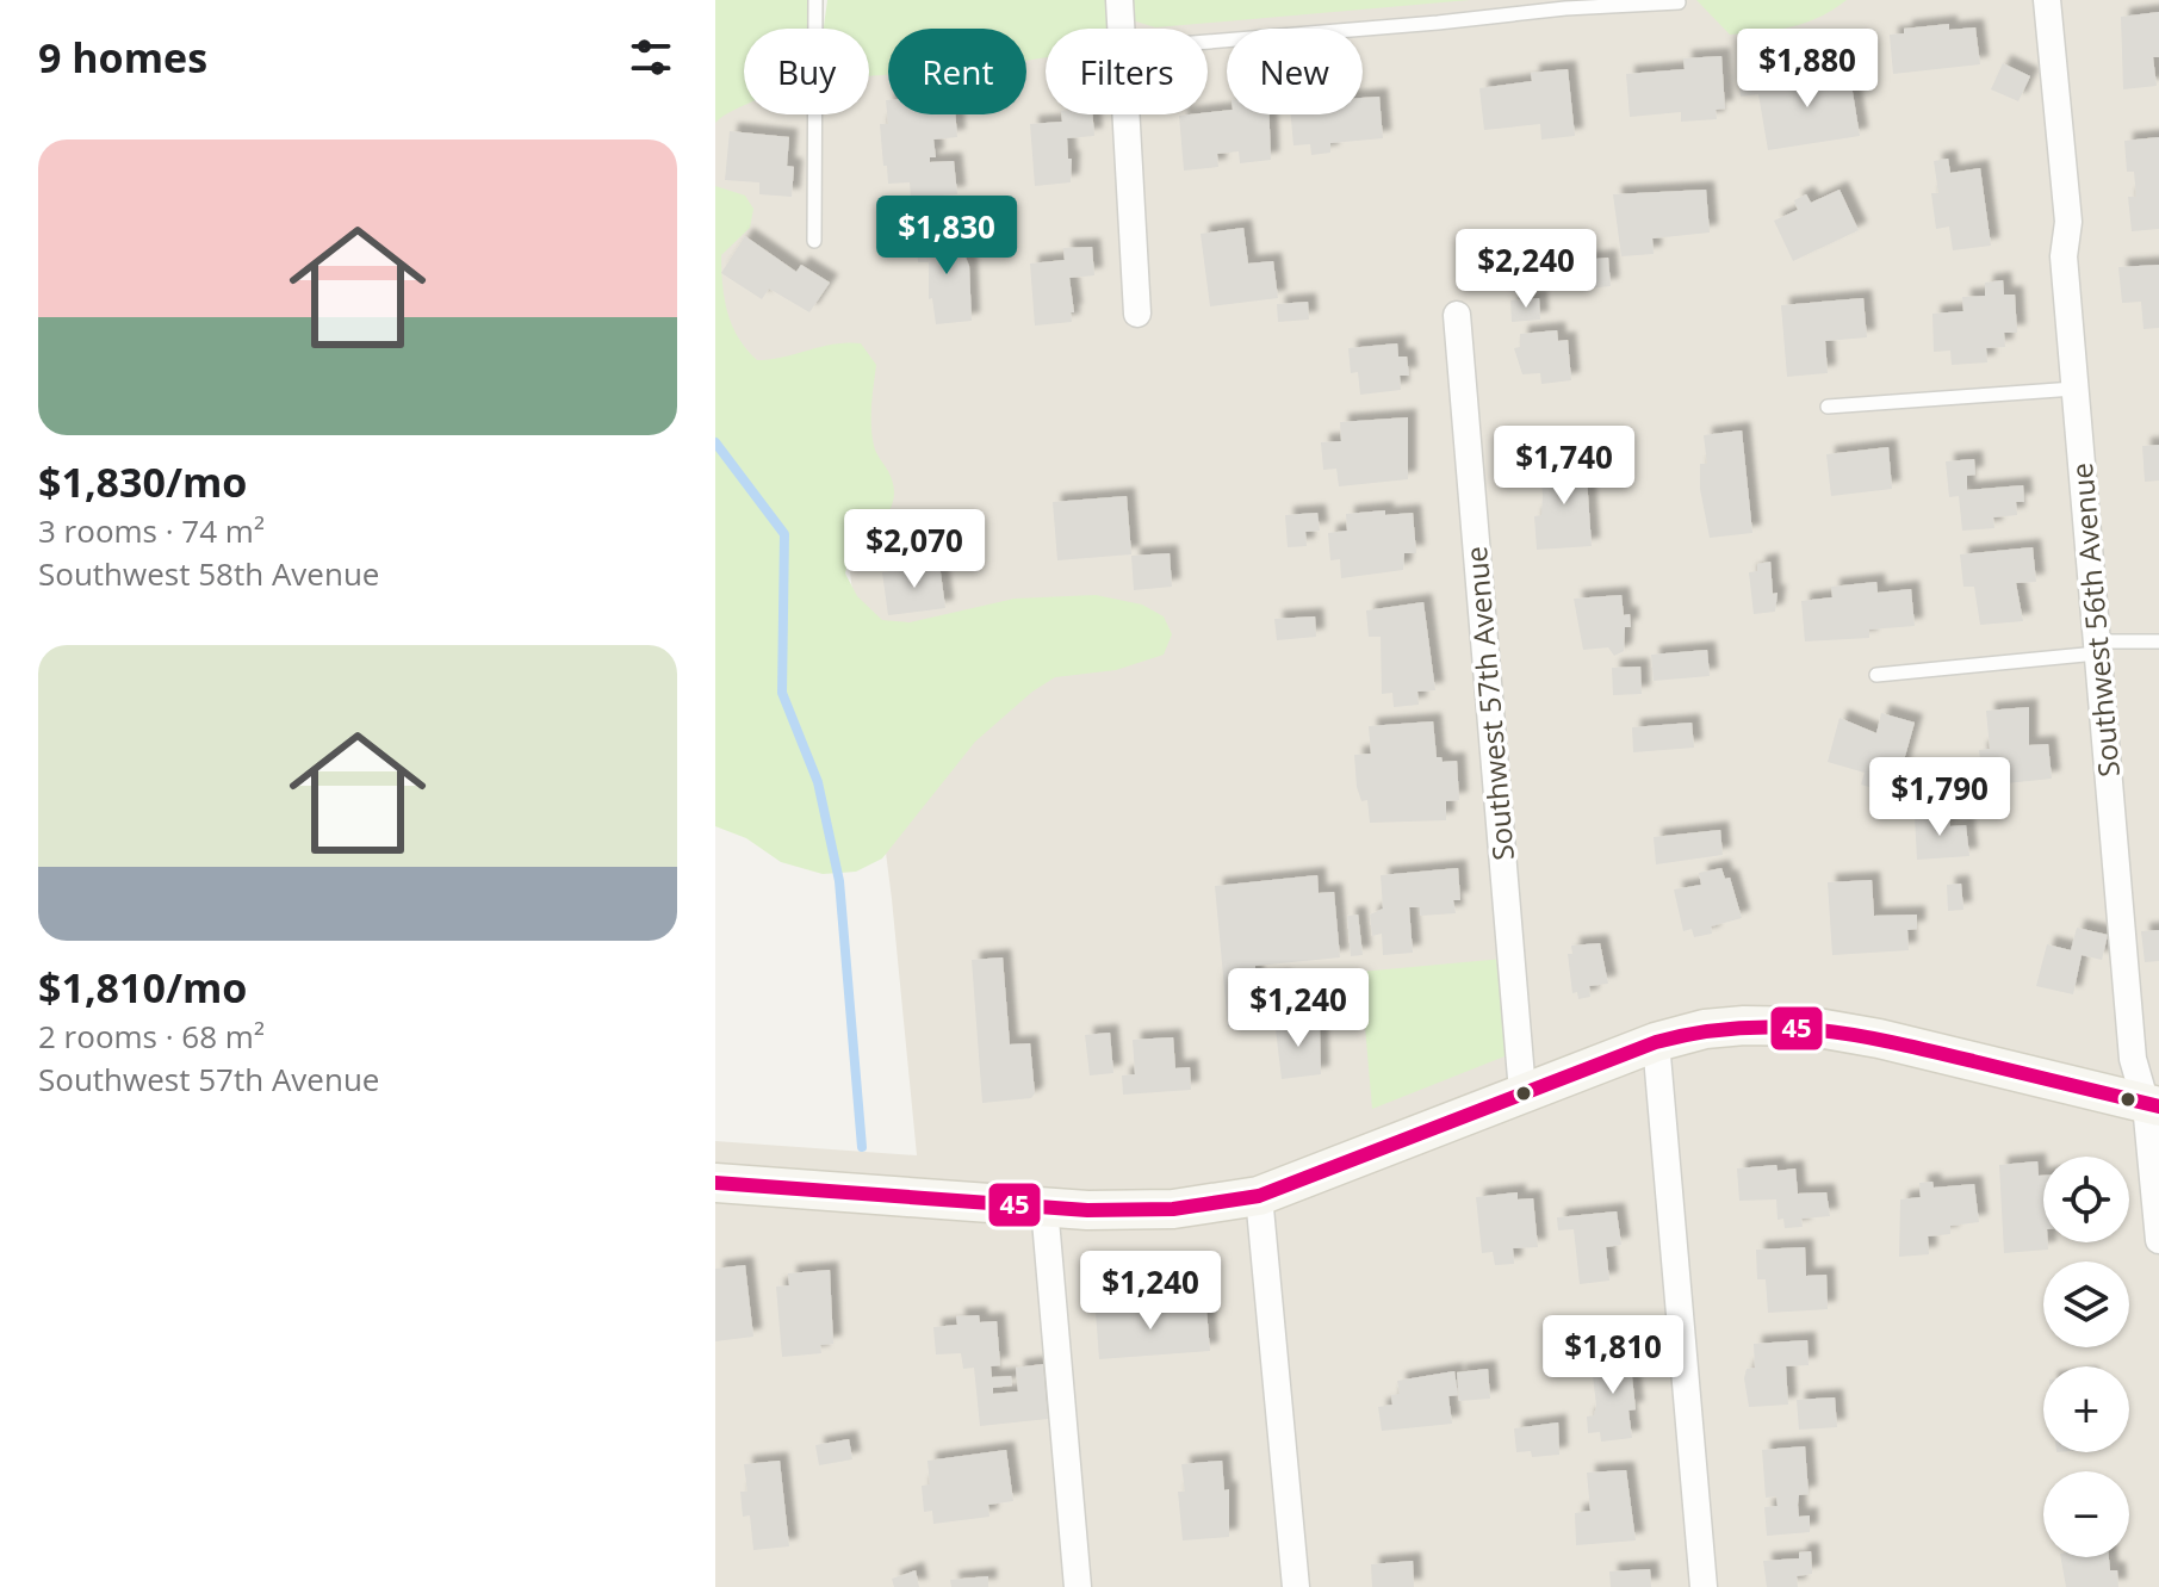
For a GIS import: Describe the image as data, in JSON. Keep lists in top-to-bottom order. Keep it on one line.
{"streets":{"street":["Southwest 56th Avenue","Southwest 57th Avenue"]},"lines":["transit line 45"],"page":{"heading":"9 homes","price":["$1,880","$1,830","$2,240","$1,740","$2,070","$1,790","$1,240","$1,240","$1,810"],"chip":["Buy","Rent","Filters","New"],"list":[{"name":"$1,830/mo","note":"3 rooms · 74 m² · Southwest 58th Avenue"},{"name":"$1,810/mo","note":"2 rooms · 68 m² · Southwest 57th Avenue"}],"map_buttons":["+","−"]}}
